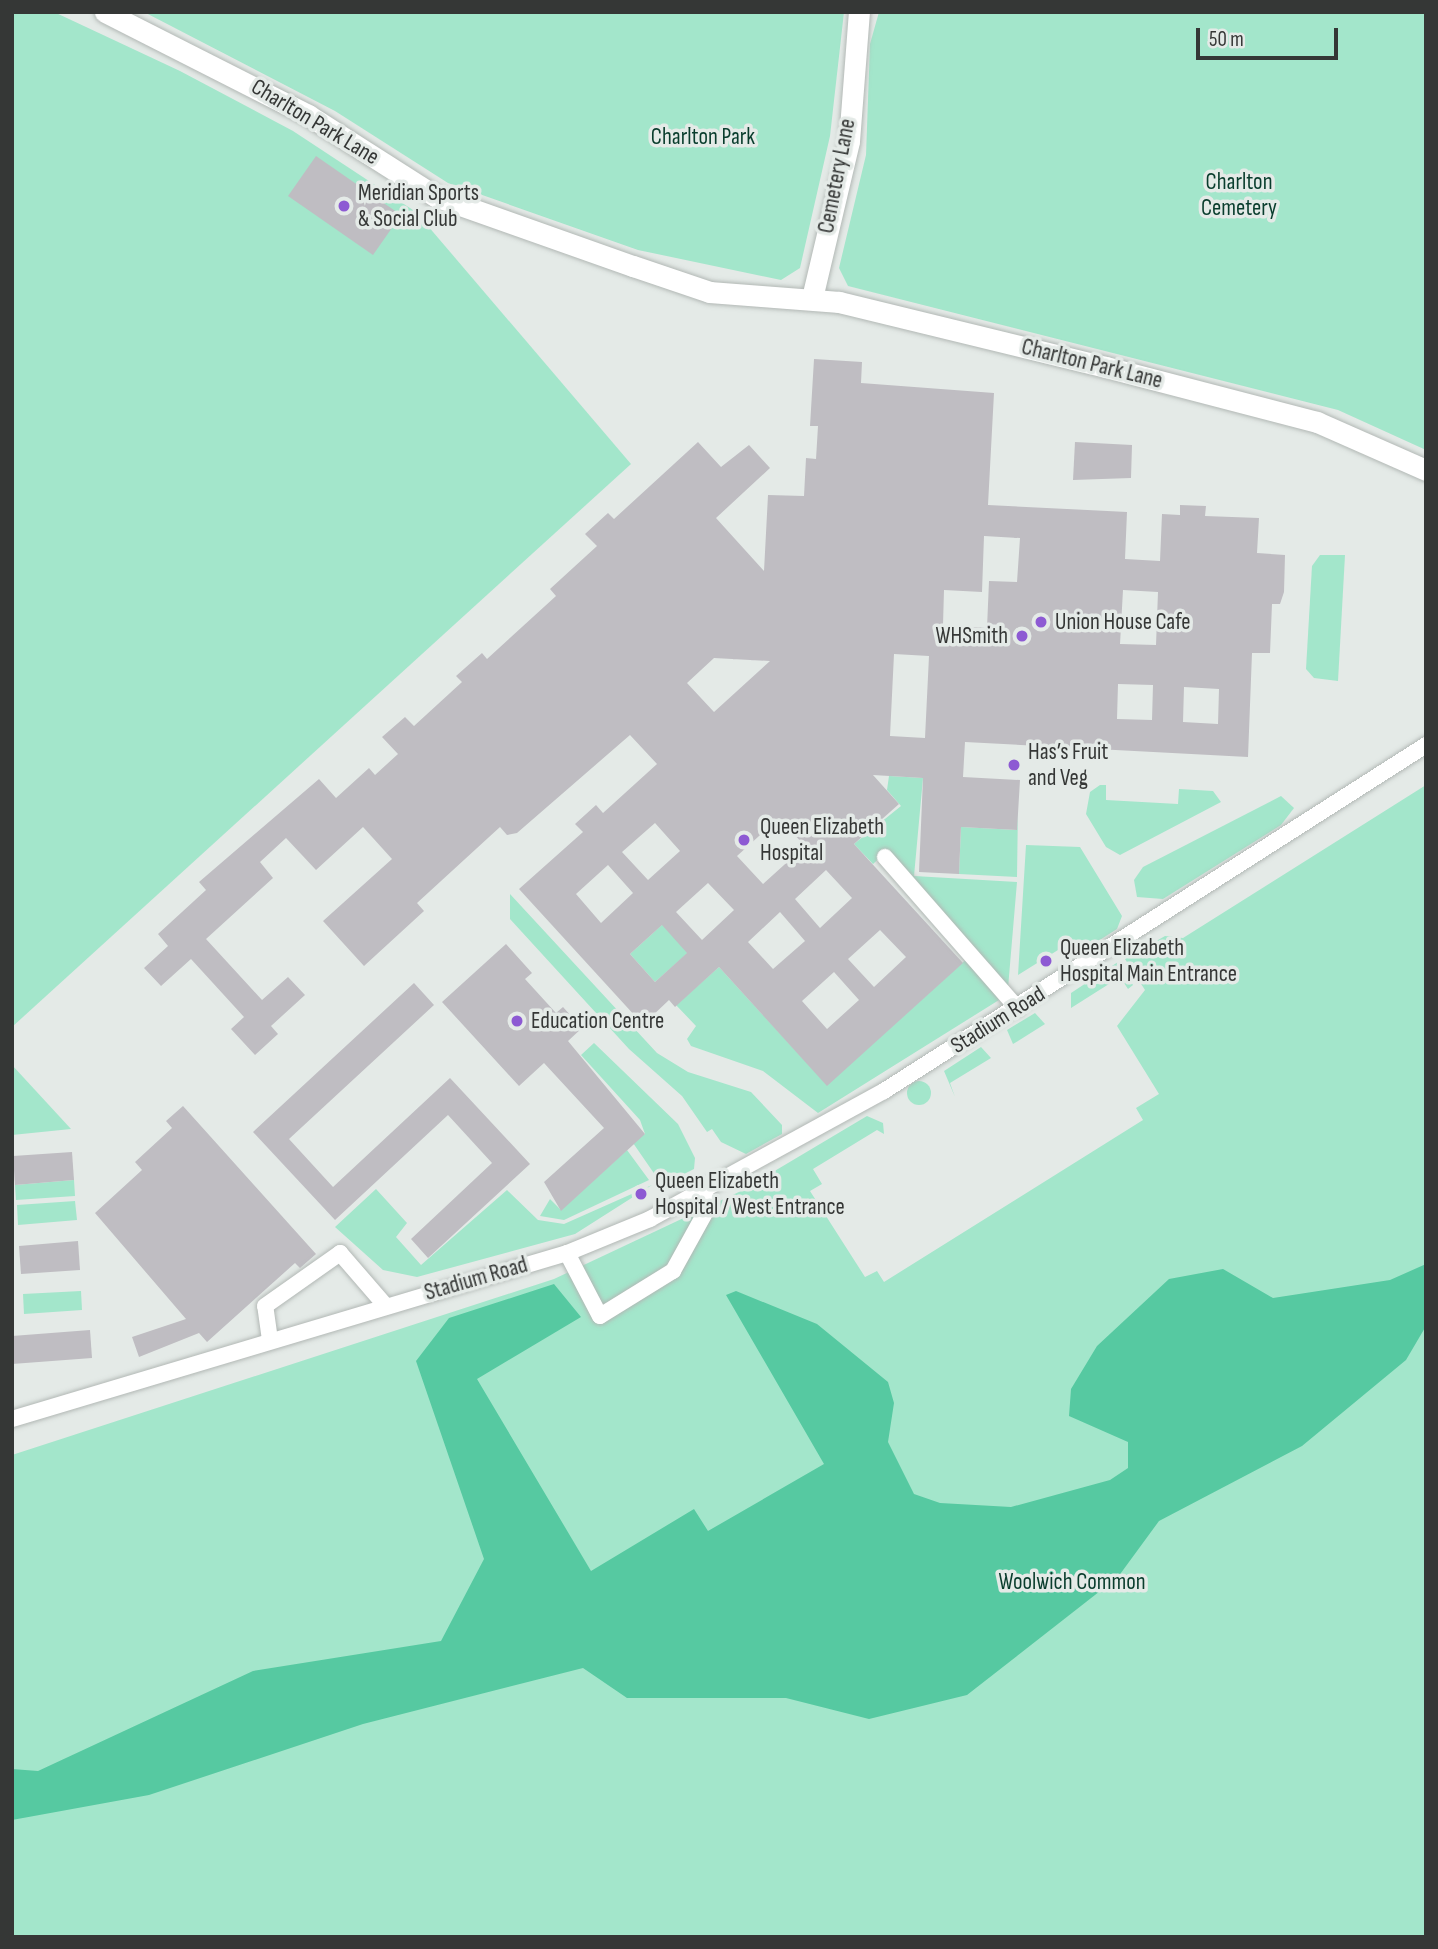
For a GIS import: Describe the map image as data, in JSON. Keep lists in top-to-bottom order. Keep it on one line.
{"streets":{"street":["Charlton Park Lane","Cemetery Lane","Stadium Road"]},"crossings":[["Charlton Park Lane","Cemetery Lane"]],"parks":["Charlton Park","Charlton Cemetery","Woolwich Common"],"places":["Meridian Sports & Social Club","Union House Cafe","WHSmith","Has’s Fruit and Veg","Queen Elizabeth Hospital","Queen Elizabeth Hospital Main Entrance","Education Centre","Queen Elizabeth Hospital / West Entrance"],"scale_bar":"50 m"}
